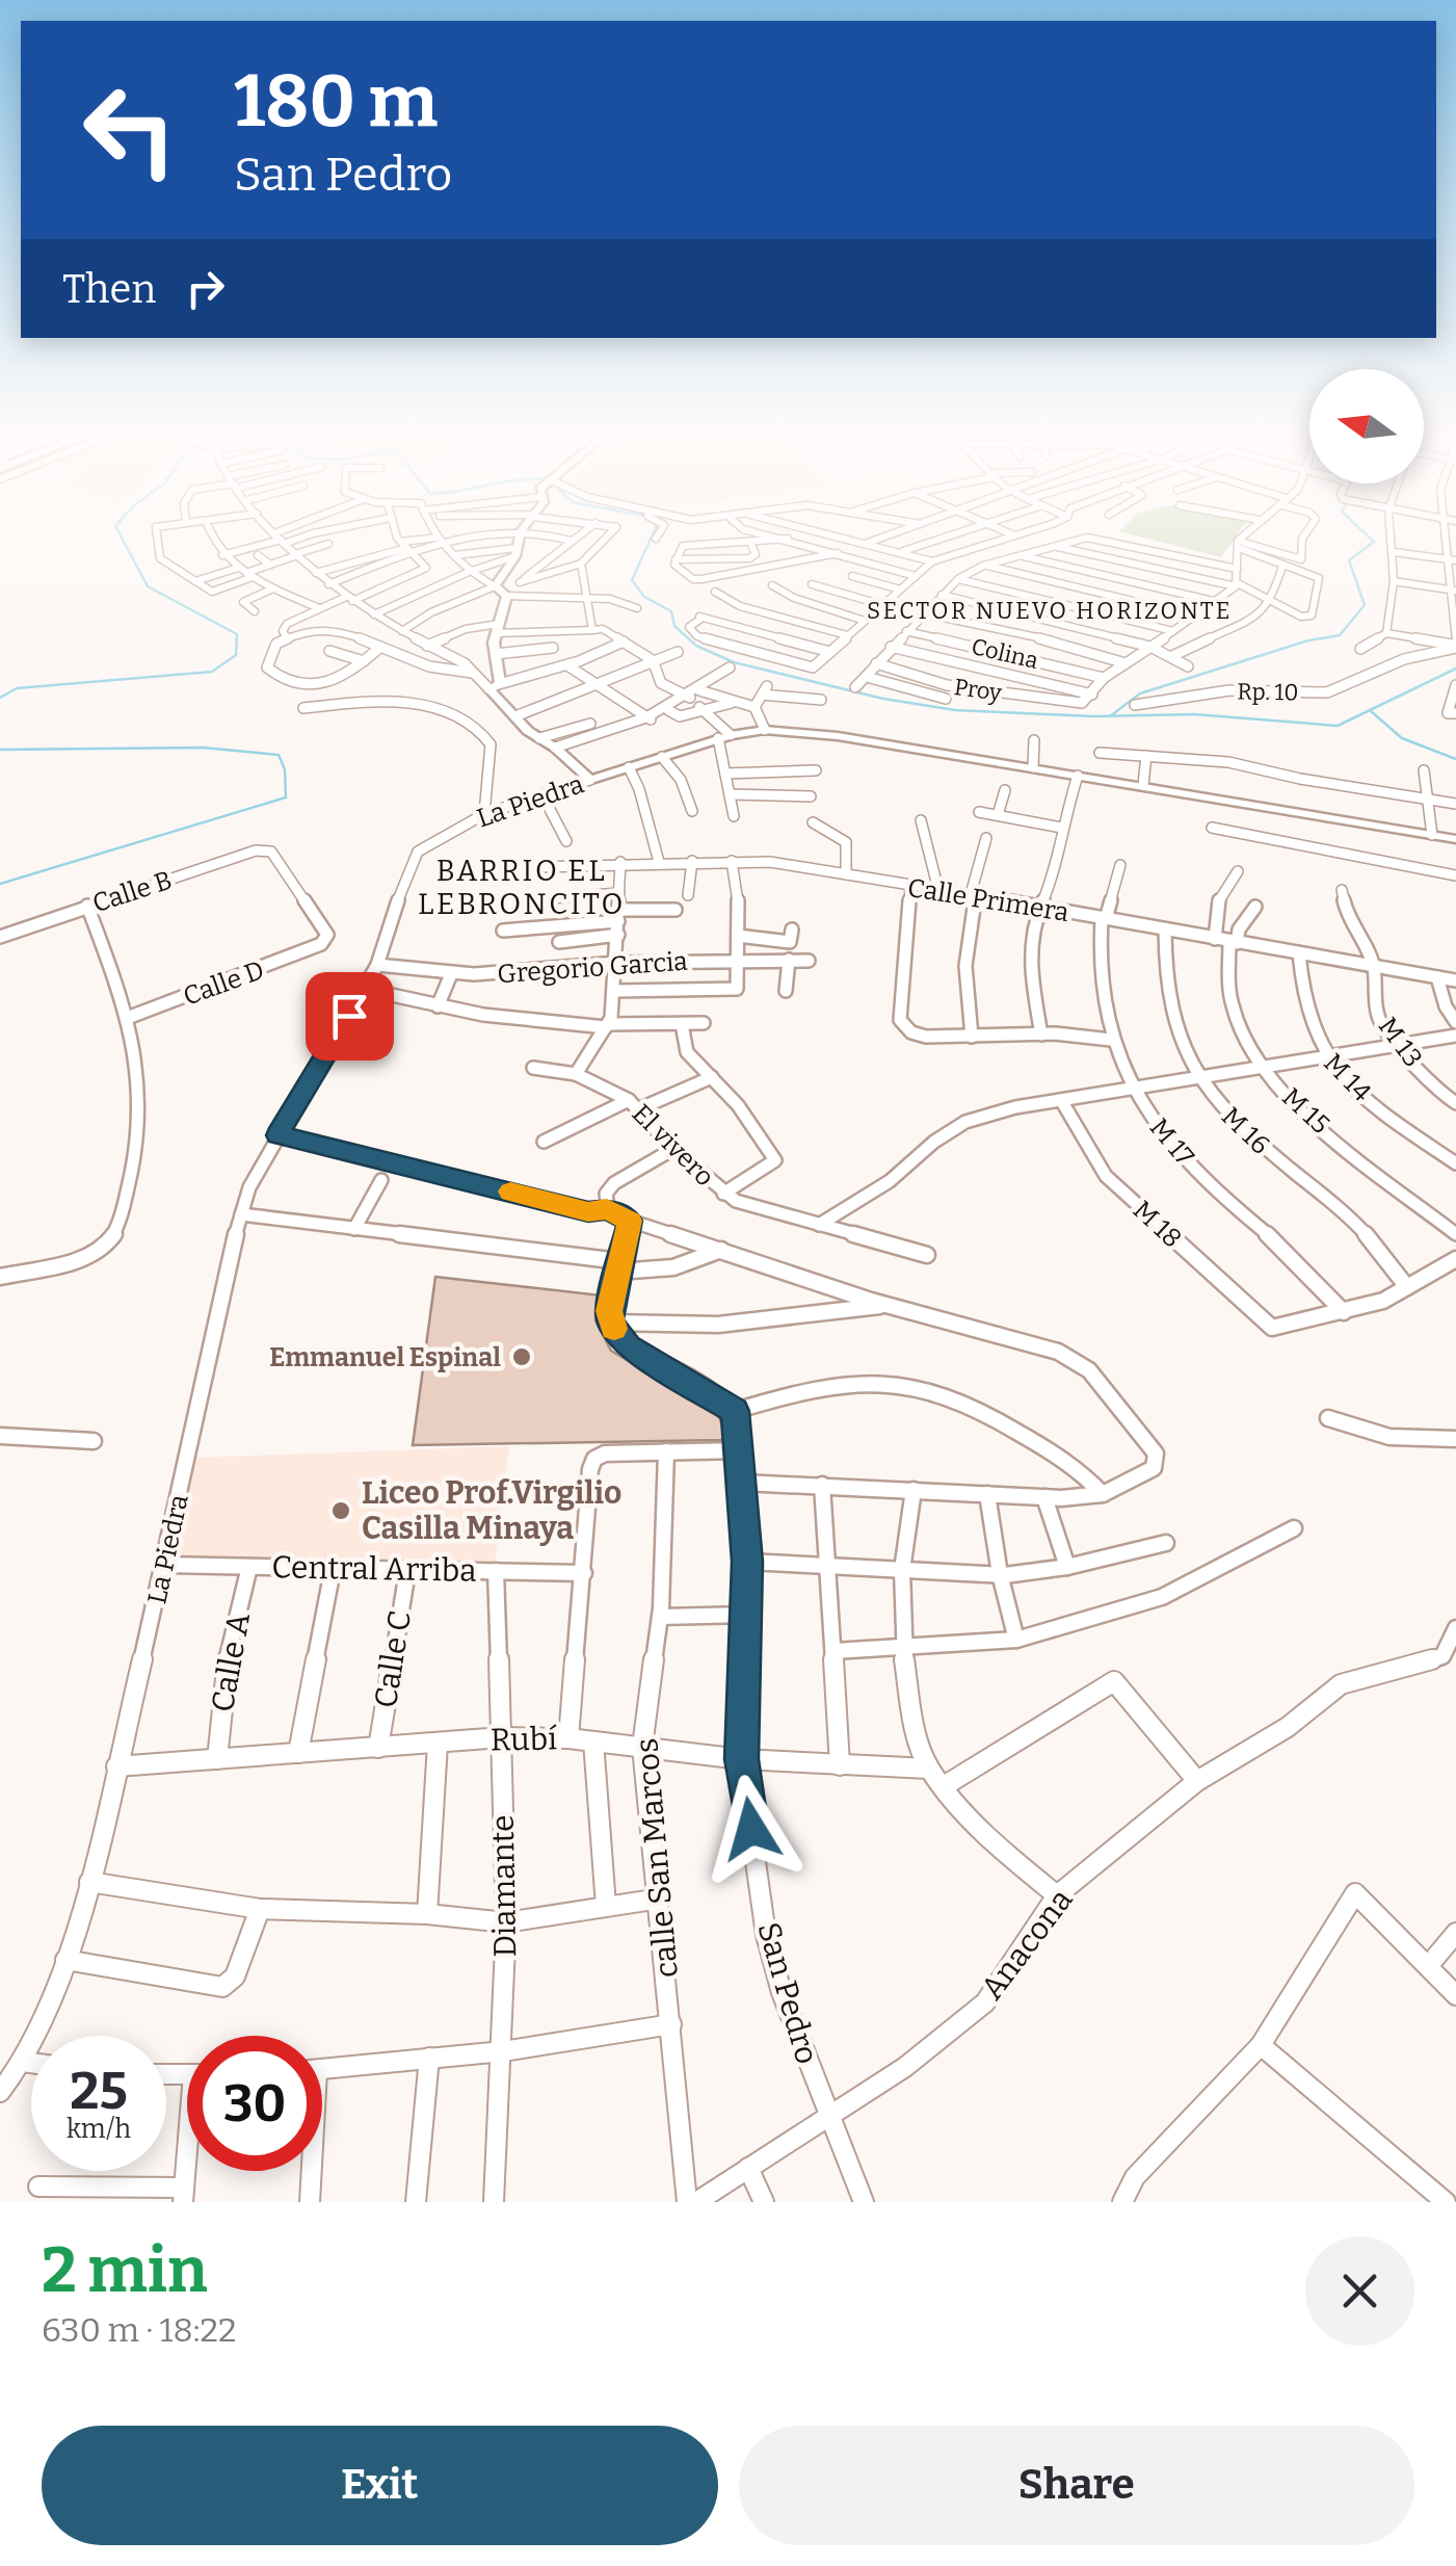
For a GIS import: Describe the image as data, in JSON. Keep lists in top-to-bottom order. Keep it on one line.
{"streets":{"street":["Colina","Proy","Rp. 10","La Piedra","Calle B","Calle Primera","Gregorio Garcia","Calle D","M 13","M 14","M 15","M 16","M 17","El vivero","M 18","Central Arriba","Calle C","Calle A","Rubí","calle San Marcos","Diamante","Anacona","San Pedro"]},"crossings":[["La Piedra","Gregorio Garcia"],["La Piedra","Central Arriba"],["La Piedra","Rubí"],["Calle B","Calle D"],["Calle Primera","M 13"],["Calle Primera","M 14"],["Calle Primera","M 15"],["Calle Primera","M 16"],["Calle Primera","M 17"],["M 17","M 18"],["Central Arriba","Calle C"],["Central Arriba","Calle A"],["Central Arriba","Diamante"],["Calle C","Rubí"],["Calle A","Rubí"],["Rubí","calle San Marcos"],["Rubí","Diamante"],["Rubí","San Pedro"],["Anacona","San Pedro"]],"districts":["SECTOR NUEVO HORIZONTE","BARRIO EL LEBRONCITO"],"places":["Emmanuel Espinal","Liceo Prof.Virgilio Casilla Minaya"],"north":"left","page":{"turn":["180 m","San Pedro"],"then":"Then","speed":"25 km/h","limit":"30","heading":["2 min","630 m · 18:22"],"buttons":["Exit","Share"]}}
